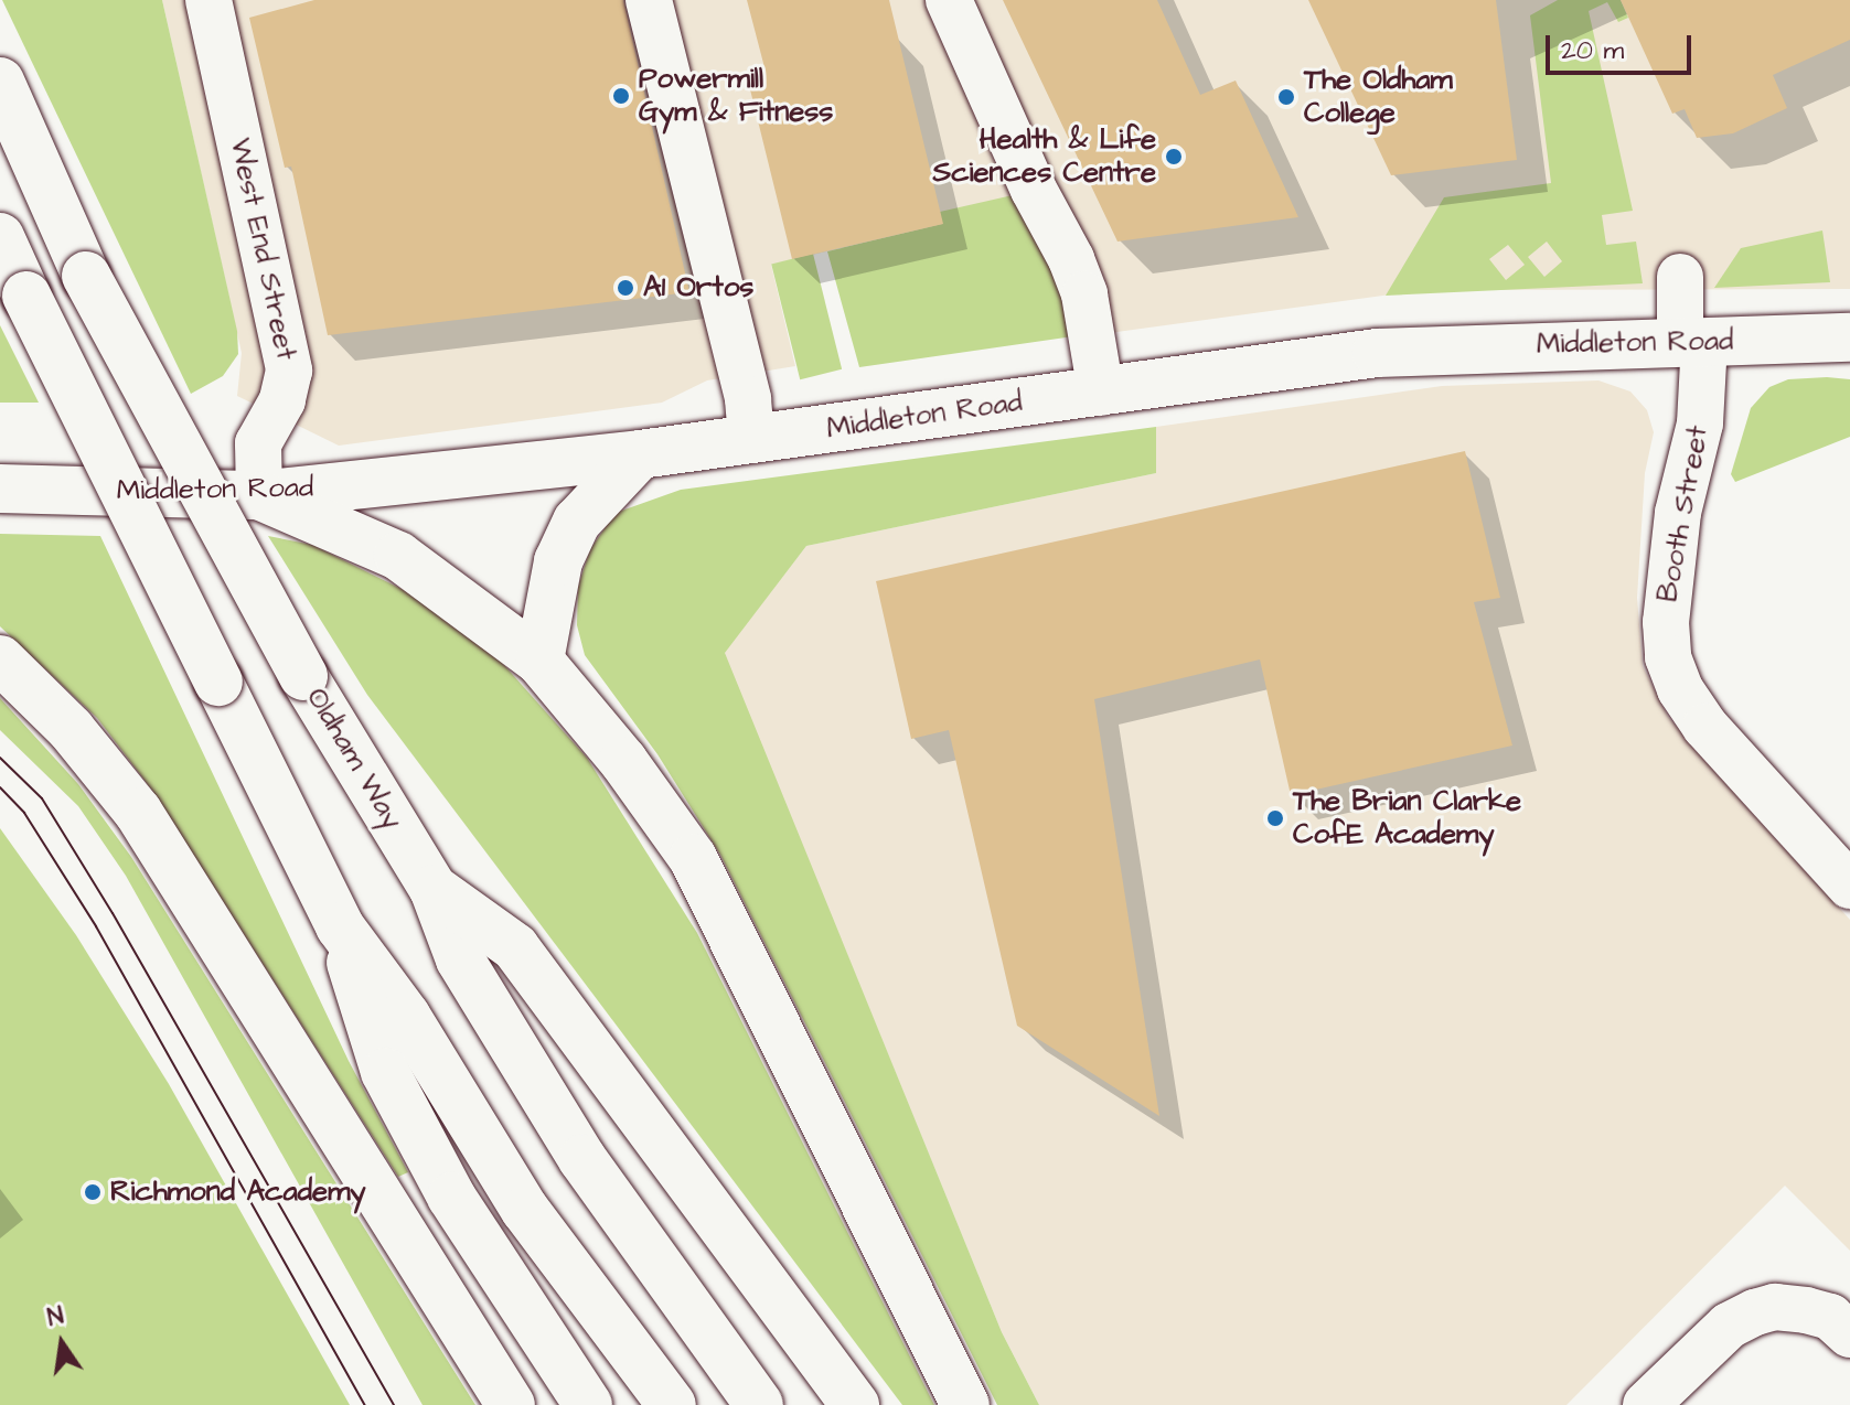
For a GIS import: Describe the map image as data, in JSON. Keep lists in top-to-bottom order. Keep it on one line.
{"streets":{"main road":["Middleton Road","Oldham Way"],"street":["West End Street","Booth Street"]},"crossings":[["West End Street","Middleton Road"],["Middleton Road","Booth Street"]],"places":["Powermill Gym & Fitness","The Oldham College","Health & Life Sciences Centre","A1 Ortos","The Brian Clarke CofE Academy","Richmond Academy"],"scale_bar":"20 m","north":"top"}
